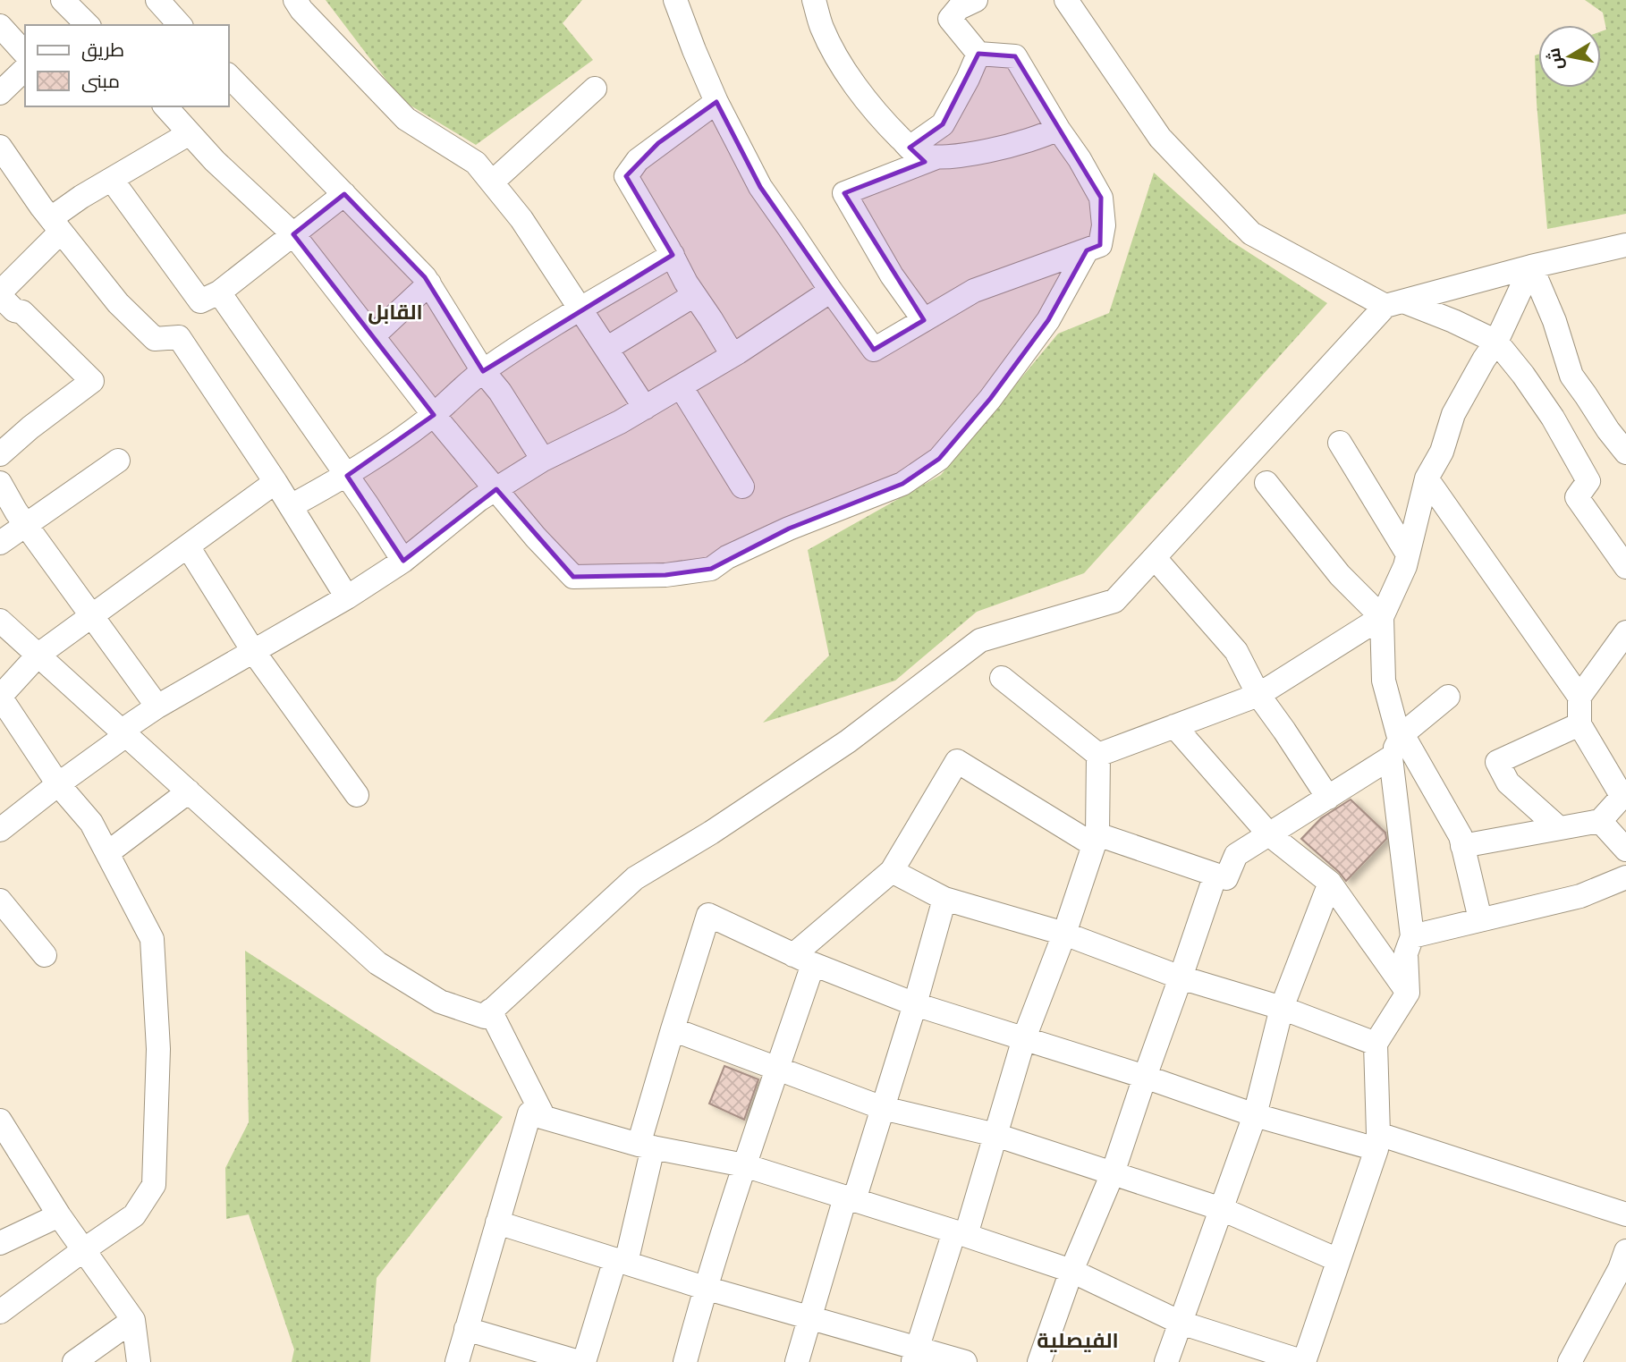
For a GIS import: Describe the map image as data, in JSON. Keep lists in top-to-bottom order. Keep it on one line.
{"districts":["القابل","الفيصلية"],"legend":["طريق","مبنى"],"north":"left"}
